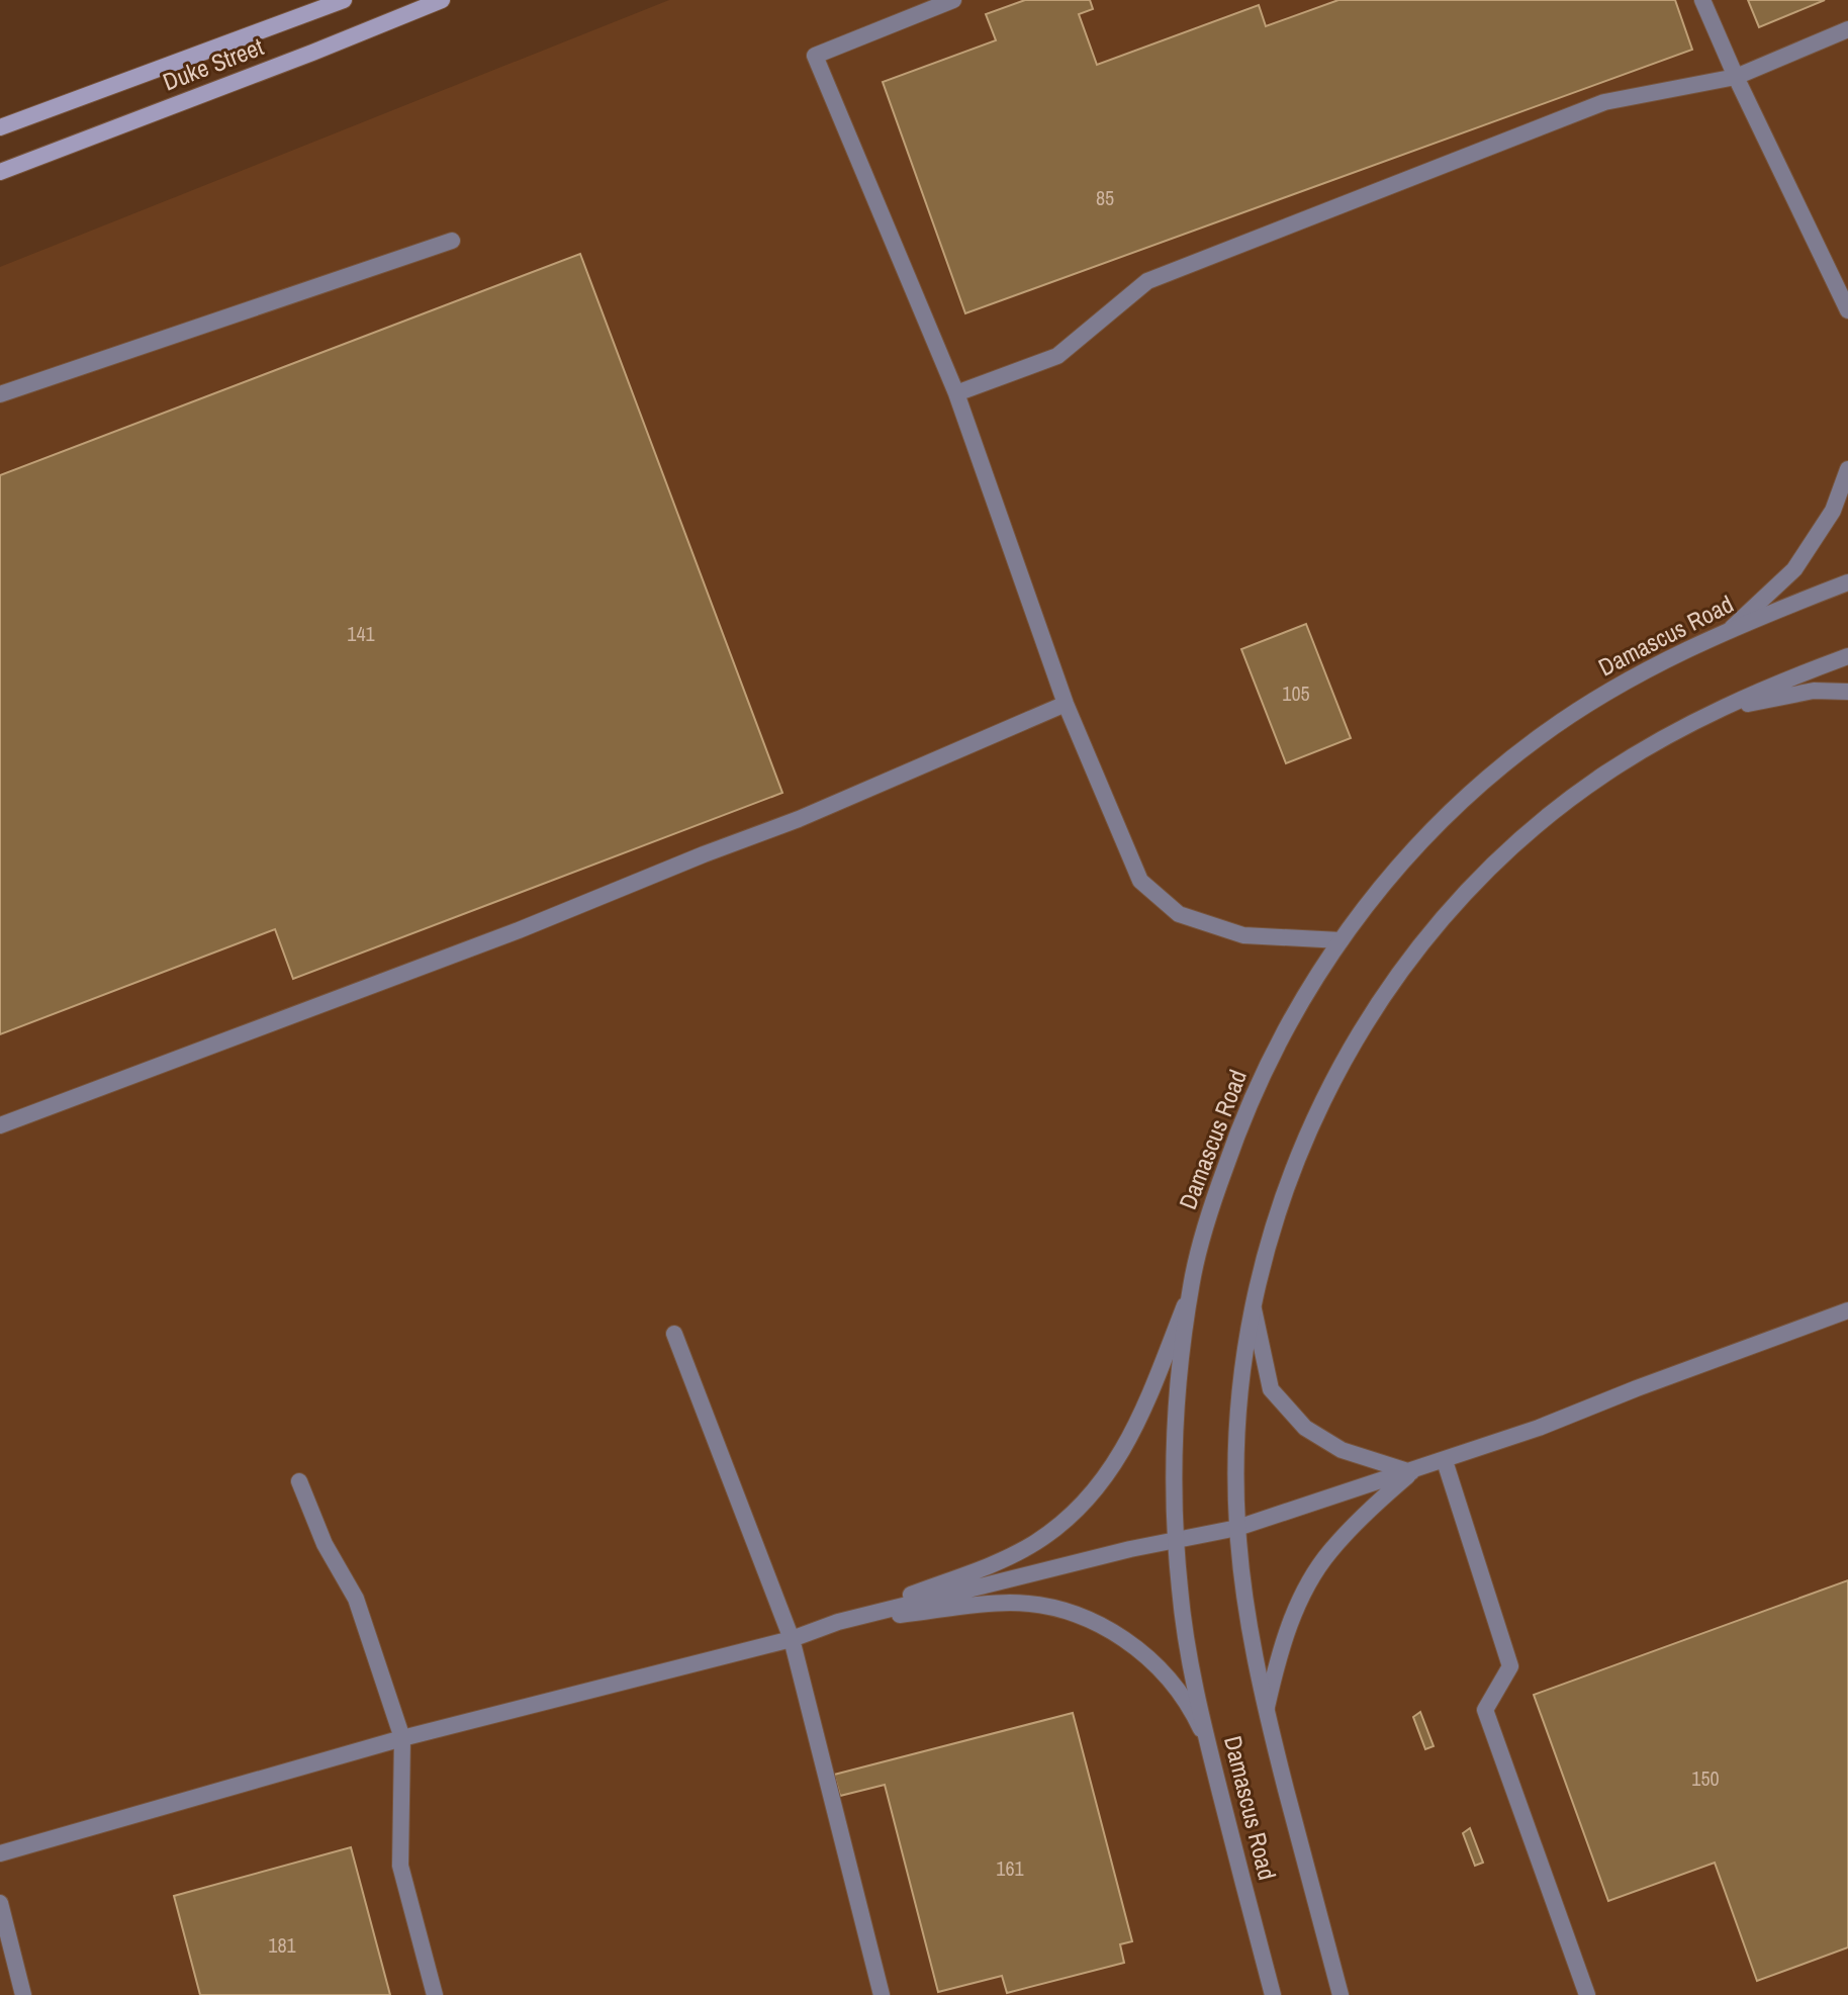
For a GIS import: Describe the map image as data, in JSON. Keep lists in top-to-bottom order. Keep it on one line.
{"streets":{"main road":["Duke Street"],"street":["Damascus Road"]},"house_numbers":["85","141","105","150","161","181"]}
